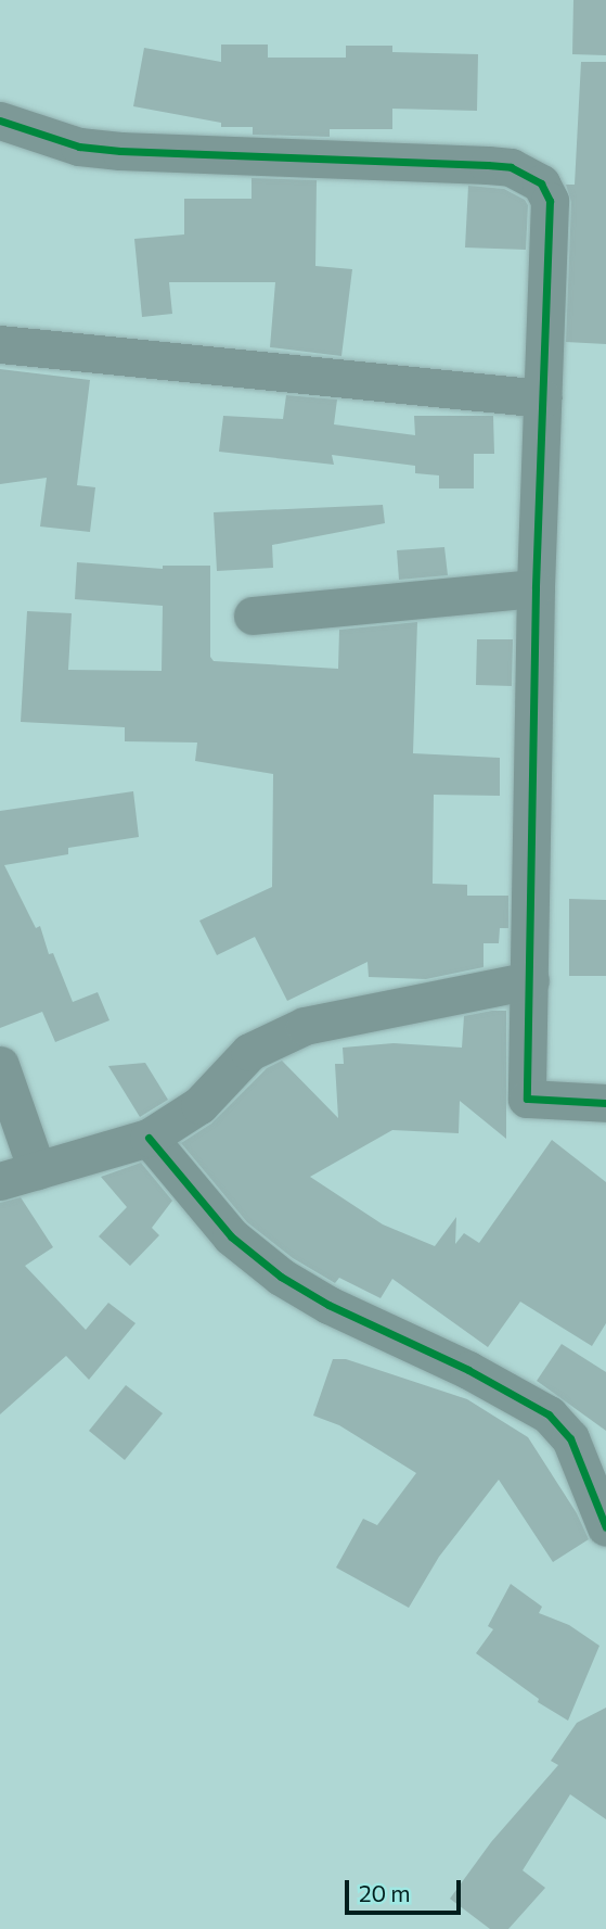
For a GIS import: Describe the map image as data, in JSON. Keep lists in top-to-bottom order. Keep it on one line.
{"scale_bar":"20 m"}
